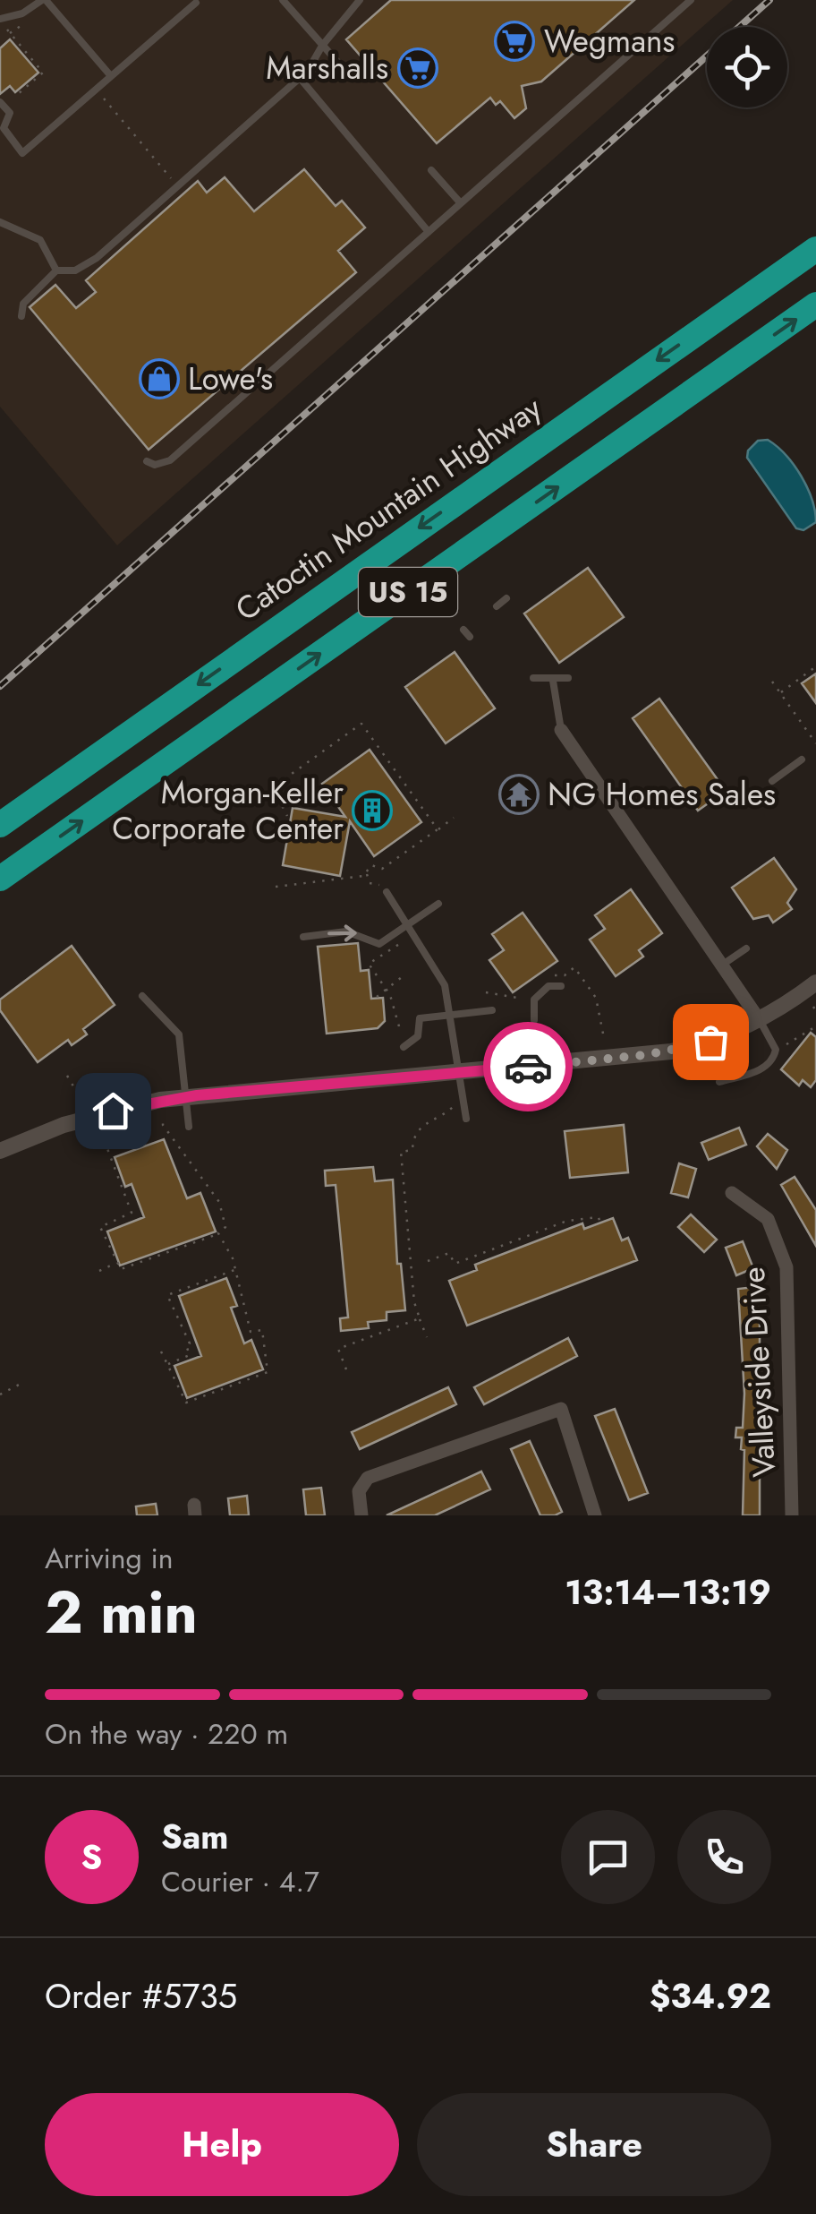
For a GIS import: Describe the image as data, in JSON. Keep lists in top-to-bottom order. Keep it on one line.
{"streets":{"highway":["Catoctin Mountain Highway","US 15"],"street":["Valleyside Drive"]},"places":{"supermarket":["Wegmans","Marshalls"],"shop":["Lowe's"],"temple":["NG Homes Sales"],"building":["Morgan-Keller Corporate Center"]},"page":{"heading":["2 min","Arriving in","13:14–13:19"],"panel":["Sam","Courier · 4.7","Order #5735","$34.92"],"bar":"On the way · 220 m","round":"S","buttons":["Help","Share"]}}
